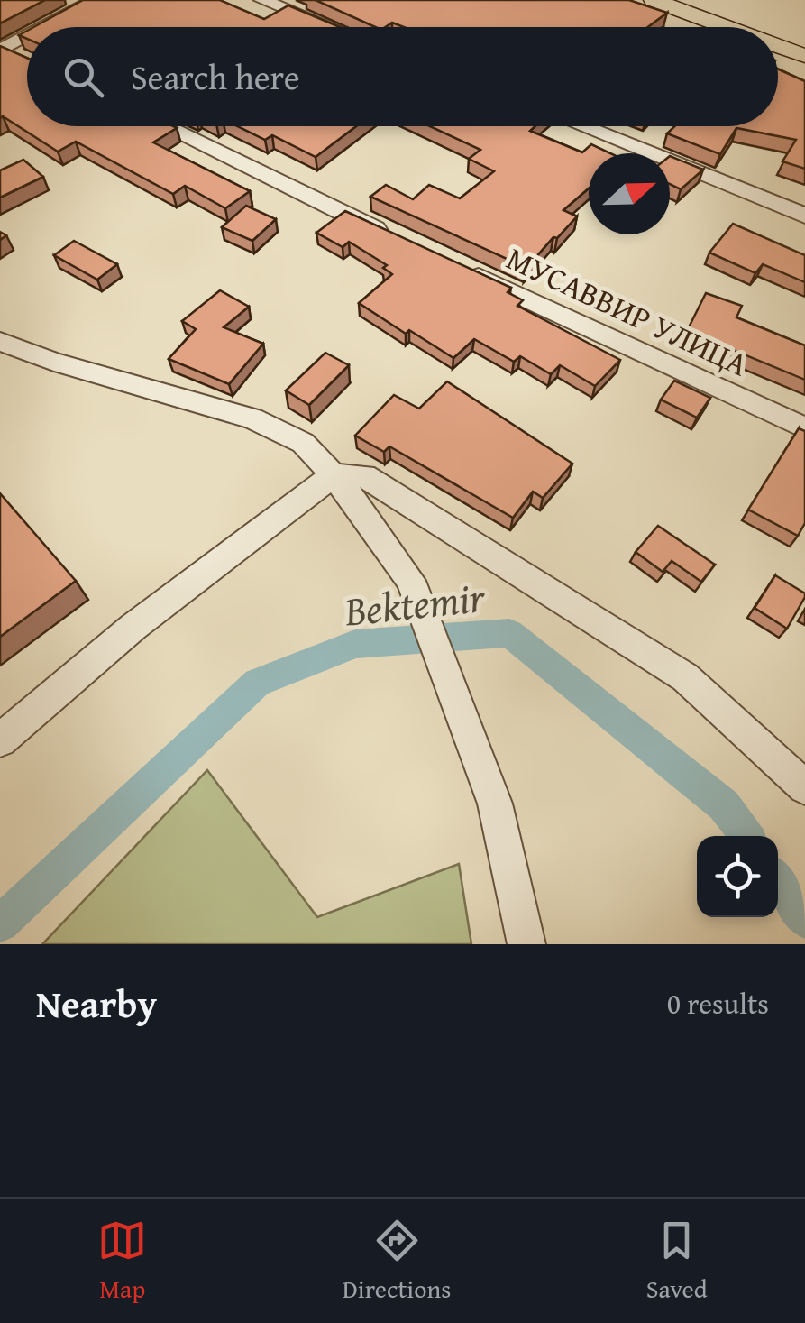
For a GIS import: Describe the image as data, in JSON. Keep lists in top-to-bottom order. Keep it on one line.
{"streets":{"street":["МУСАВВИР УЛИЦА"]},"water":["Bektemir"],"north":"right","page":{"search":"Search here","heading":["Nearby","0 results"],"nav":["Map","Directions","Saved"]}}
